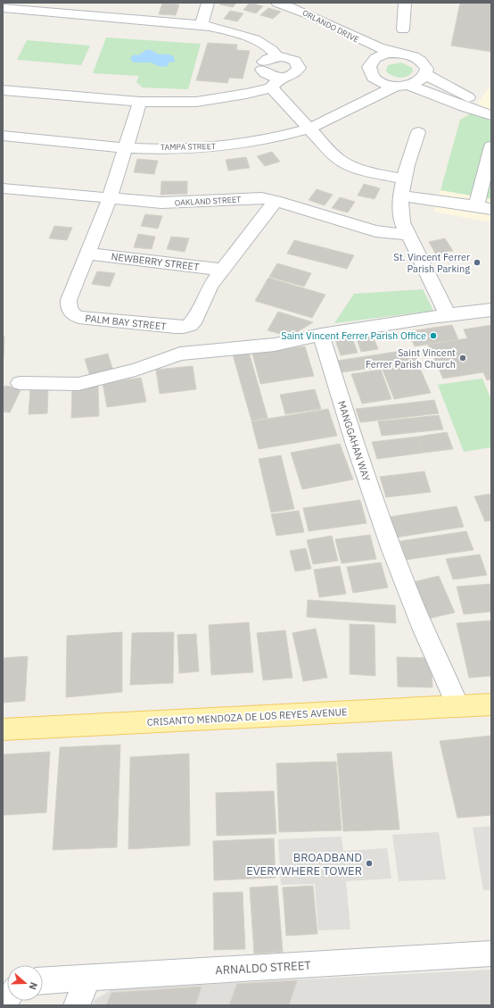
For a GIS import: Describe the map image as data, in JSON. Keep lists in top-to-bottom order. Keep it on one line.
{"streets":{"main road":["CRISANTO MENDOZA DE LOS REYES AVENUE"],"street":["ORLANDO DRIVE","TAMPA STREET","OAKLAND STREET","NEWBERRY STREET","PALM BAY STREET","MANGGAHAN WAY","ARNALDO STREET"]},"crossings":[["TAMPA STREET","PALM BAY STREET"],["OAKLAND STREET","PALM BAY STREET"],["NEWBERRY STREET","PALM BAY STREET"],["MANGGAHAN WAY","CRISANTO MENDOZA DE LOS REYES AVENUE"]],"places":["St. Vincent Ferrer Parish Parking","Saint Vincent Ferrer Parish Office","Saint Vincent Ferrer Parish Church","BROADBAND EVERYWHERE TOWER"],"north":"right"}
